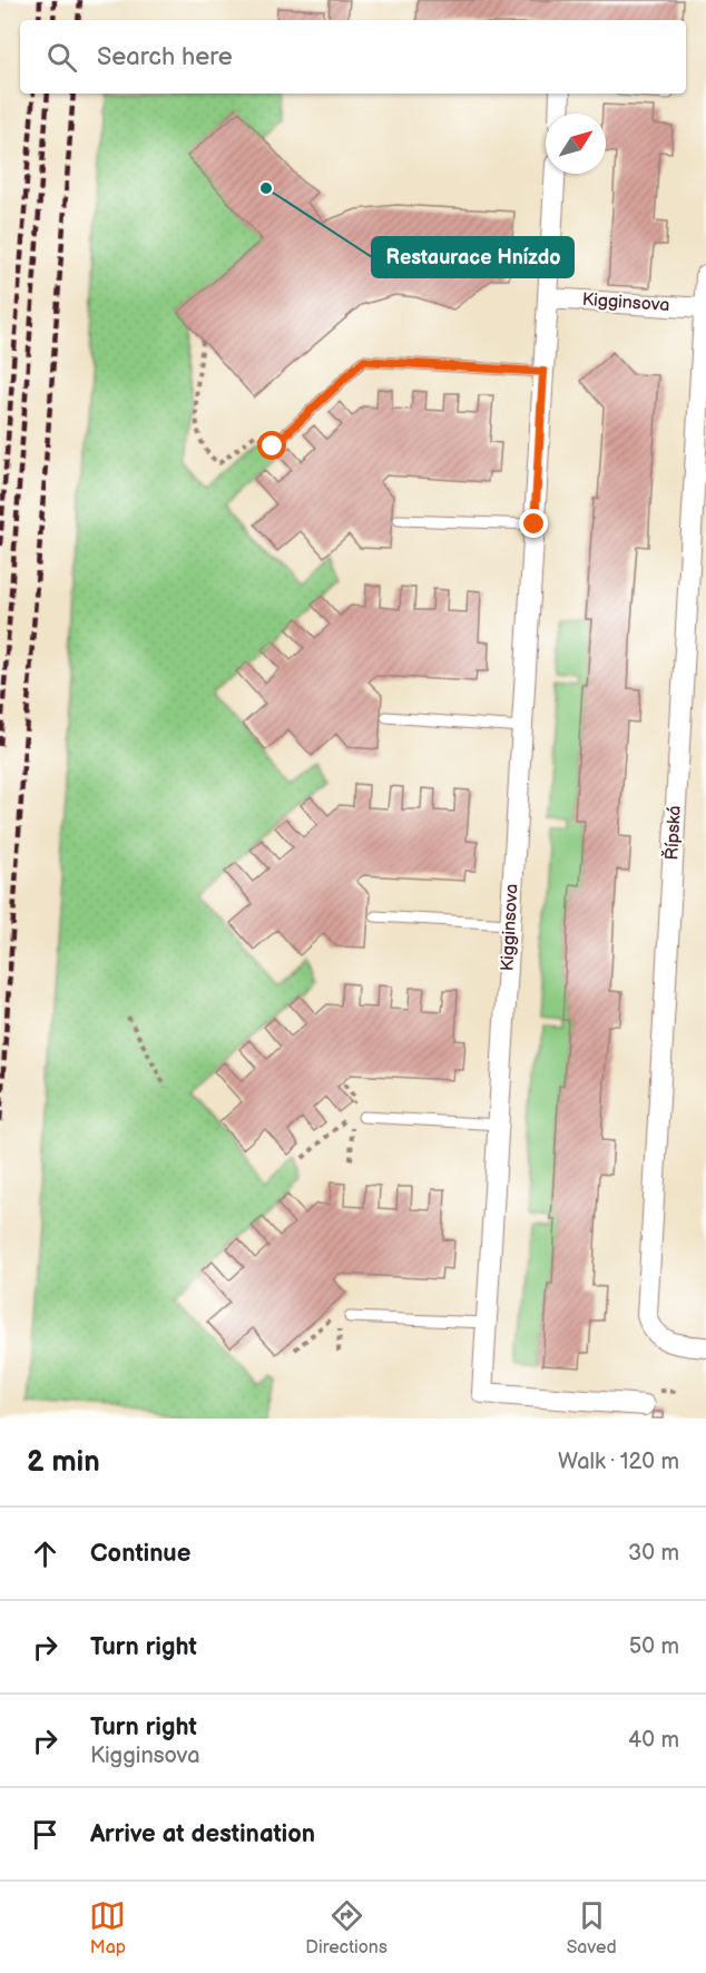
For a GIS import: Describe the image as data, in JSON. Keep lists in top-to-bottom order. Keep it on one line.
{"streets":{"street":["Kigginsova","Řípská"]},"crossings":[["Kigginsova","Řípská"]],"places":["Restaurace Hnízdo"],"north":"top right","page":{"search":"Search here","heading":["2 min","Walk · 120 m"],"list":[["Continue","30 m"],["Turn right","50 m"],["Turn right","Kigginsova","40 m"],"Arrive at destination"],"nav":["Map","Directions","Saved"]}}
